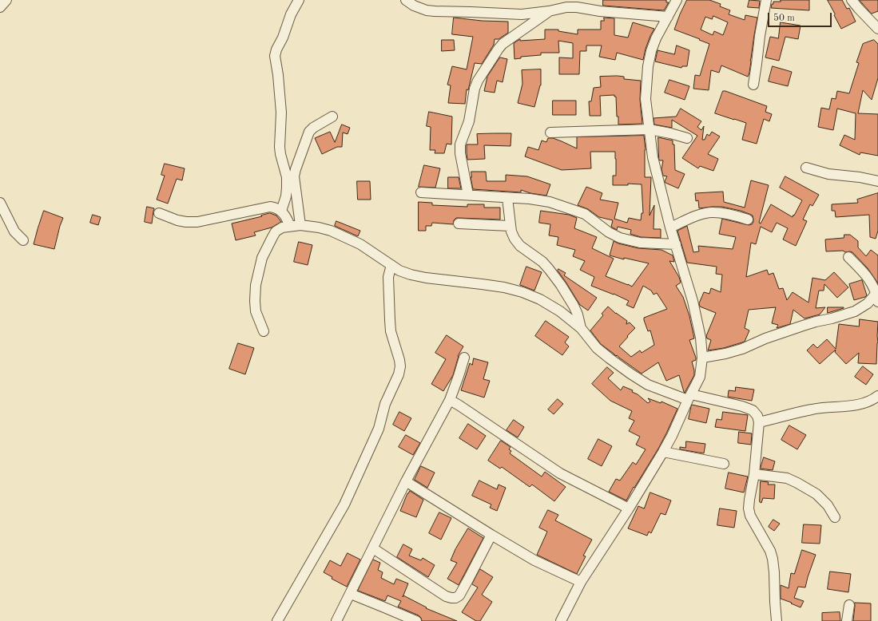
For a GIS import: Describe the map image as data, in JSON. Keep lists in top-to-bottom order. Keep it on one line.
{"scale_bar":"50 m"}
